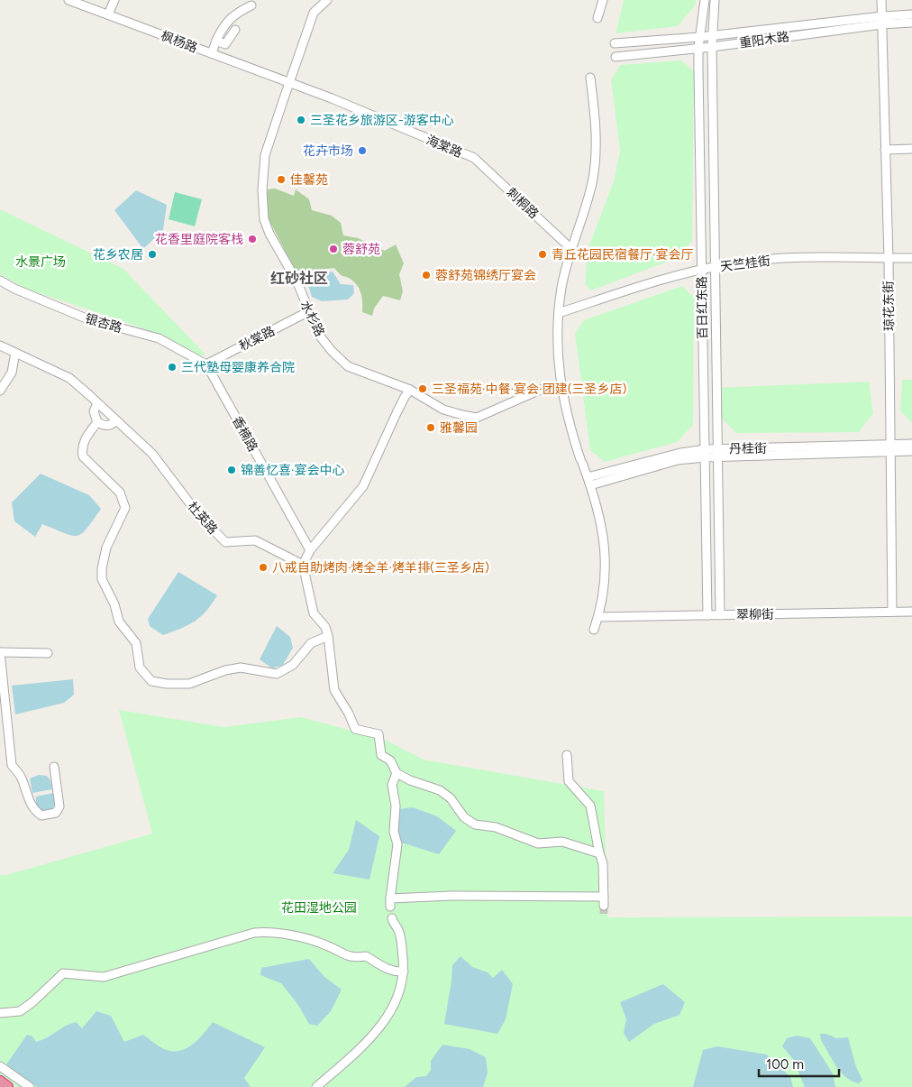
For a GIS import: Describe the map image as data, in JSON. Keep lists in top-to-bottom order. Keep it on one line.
{"streets":{"street":["重阳木路","枫杨路","海棠路","刺桐路","天竺桂街","琼花东街","百日红东路","水杉路","银杏路","秋棠路","香楠路","丹桂街","杜英路","翠柳街"]},"crossings":[["重阳木路","琼花东街"],["重阳木路","百日红东路"],["枫杨路","海棠路"],["枫杨路","水杉路"],["海棠路","刺桐路"],["海棠路","水杉路"],["天竺桂街","琼花东街"],["天竺桂街","百日红东路"],["琼花东街","丹桂街"],["琼花东街","翠柳街"],["百日红东路","丹桂街"],["百日红东路","翠柳街"],["水杉路","秋棠路"],["银杏路","秋棠路"],["银杏路","香楠路"],["秋棠路","香楠路"]],"districts":["红砂社区"],"parks":["水景广场","花田湿地公园"],"places":["三圣花乡旅游区-游客中心","花卉市场","佳馨苑","花香里庭院客栈","蓉舒苑","花乡农居","青丘花园民宿餐厅·宴会厅","蓉舒苑锦绣厅宴会","三代塾母婴康养合院","三圣福苑·中餐·宴会·团建(三圣乡店)","雅馨园","锦善忆喜·宴会中心","八戒自助烤肉·烤全羊·烤羊排(三圣乡店)"],"scale_bar":"100 m"}
